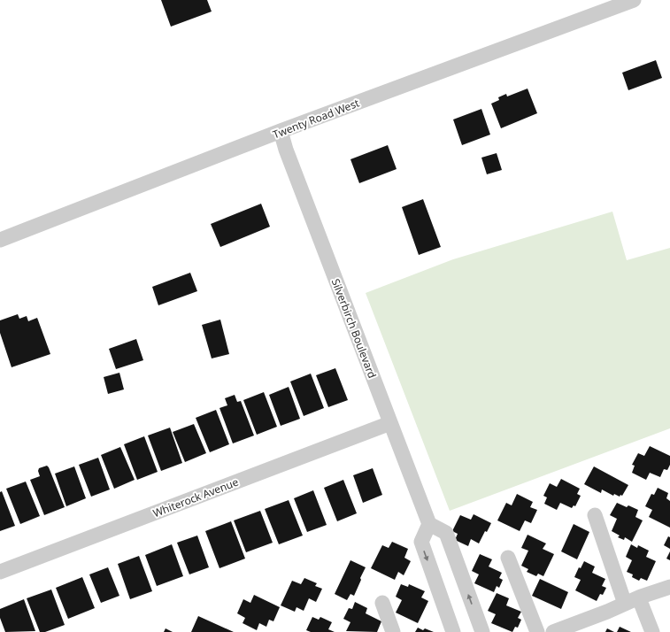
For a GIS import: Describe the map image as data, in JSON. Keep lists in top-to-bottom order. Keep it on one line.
{"streets":{"street":["Twenty Road West","Silverbirch Boulevard","Whiterock Avenue"]},"crossings":[["Twenty Road West","Silverbirch Boulevard"],["Silverbirch Boulevard","Whiterock Avenue"]]}
